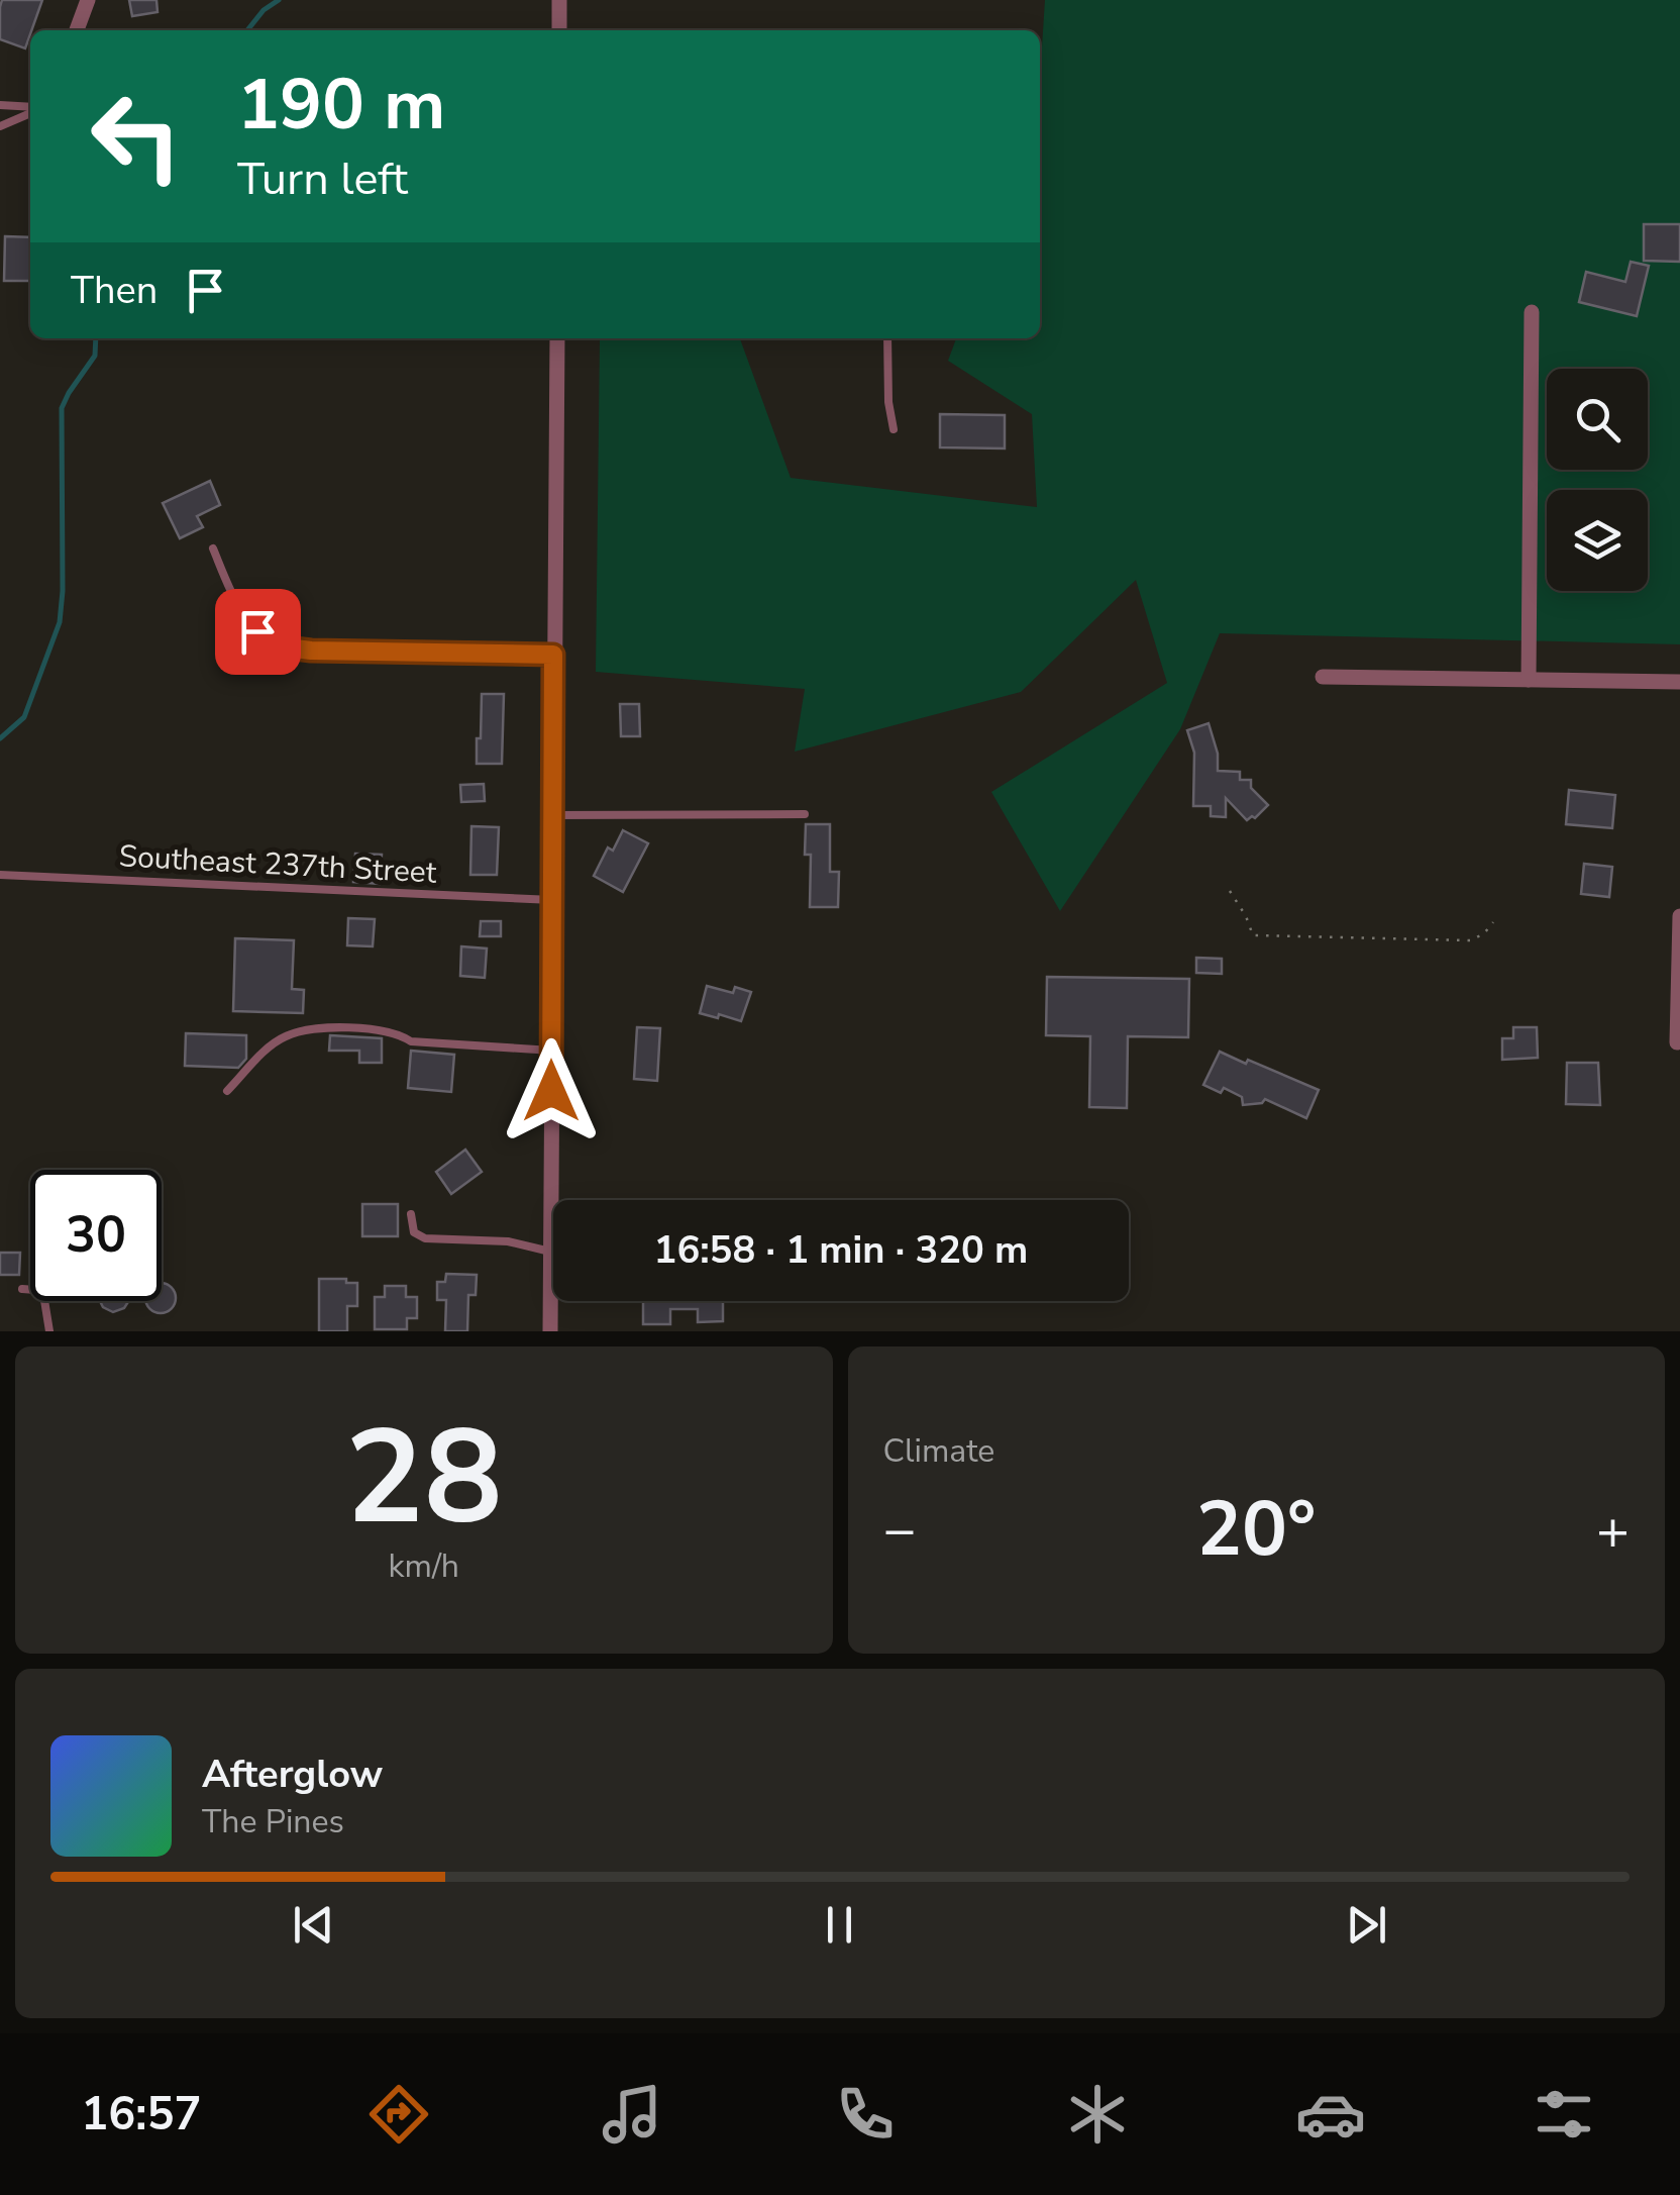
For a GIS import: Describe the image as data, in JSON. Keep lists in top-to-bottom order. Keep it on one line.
{"streets":{"lane":["Southeast 237th Street"]},"page":{"turn":["190 m","Turn left"],"then":"Then","limit":"30","trip":"16:58 · 1 min · 320 m","tile":[["28","km/h"],"Climate"],"heat":["−","20°","+"],"song":["Afterglow","The Pines"],"tabs":"16:57"}}
